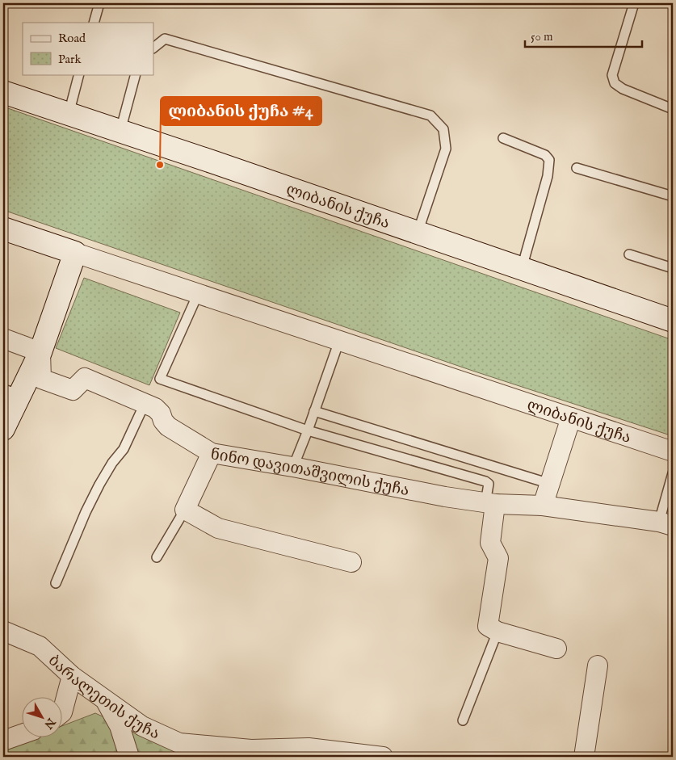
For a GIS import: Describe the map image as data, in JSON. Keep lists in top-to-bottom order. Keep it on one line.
{"streets":{"street":["ლიბანის ქუჩა","ნინო დავითაშვილის ქუჩა","ბარალეთის ქუჩა"]},"places":["ლიბანის ქუჩა #4"],"legend":["Road","Park"],"scale_bar":"50 m","north":"bottom right"}
